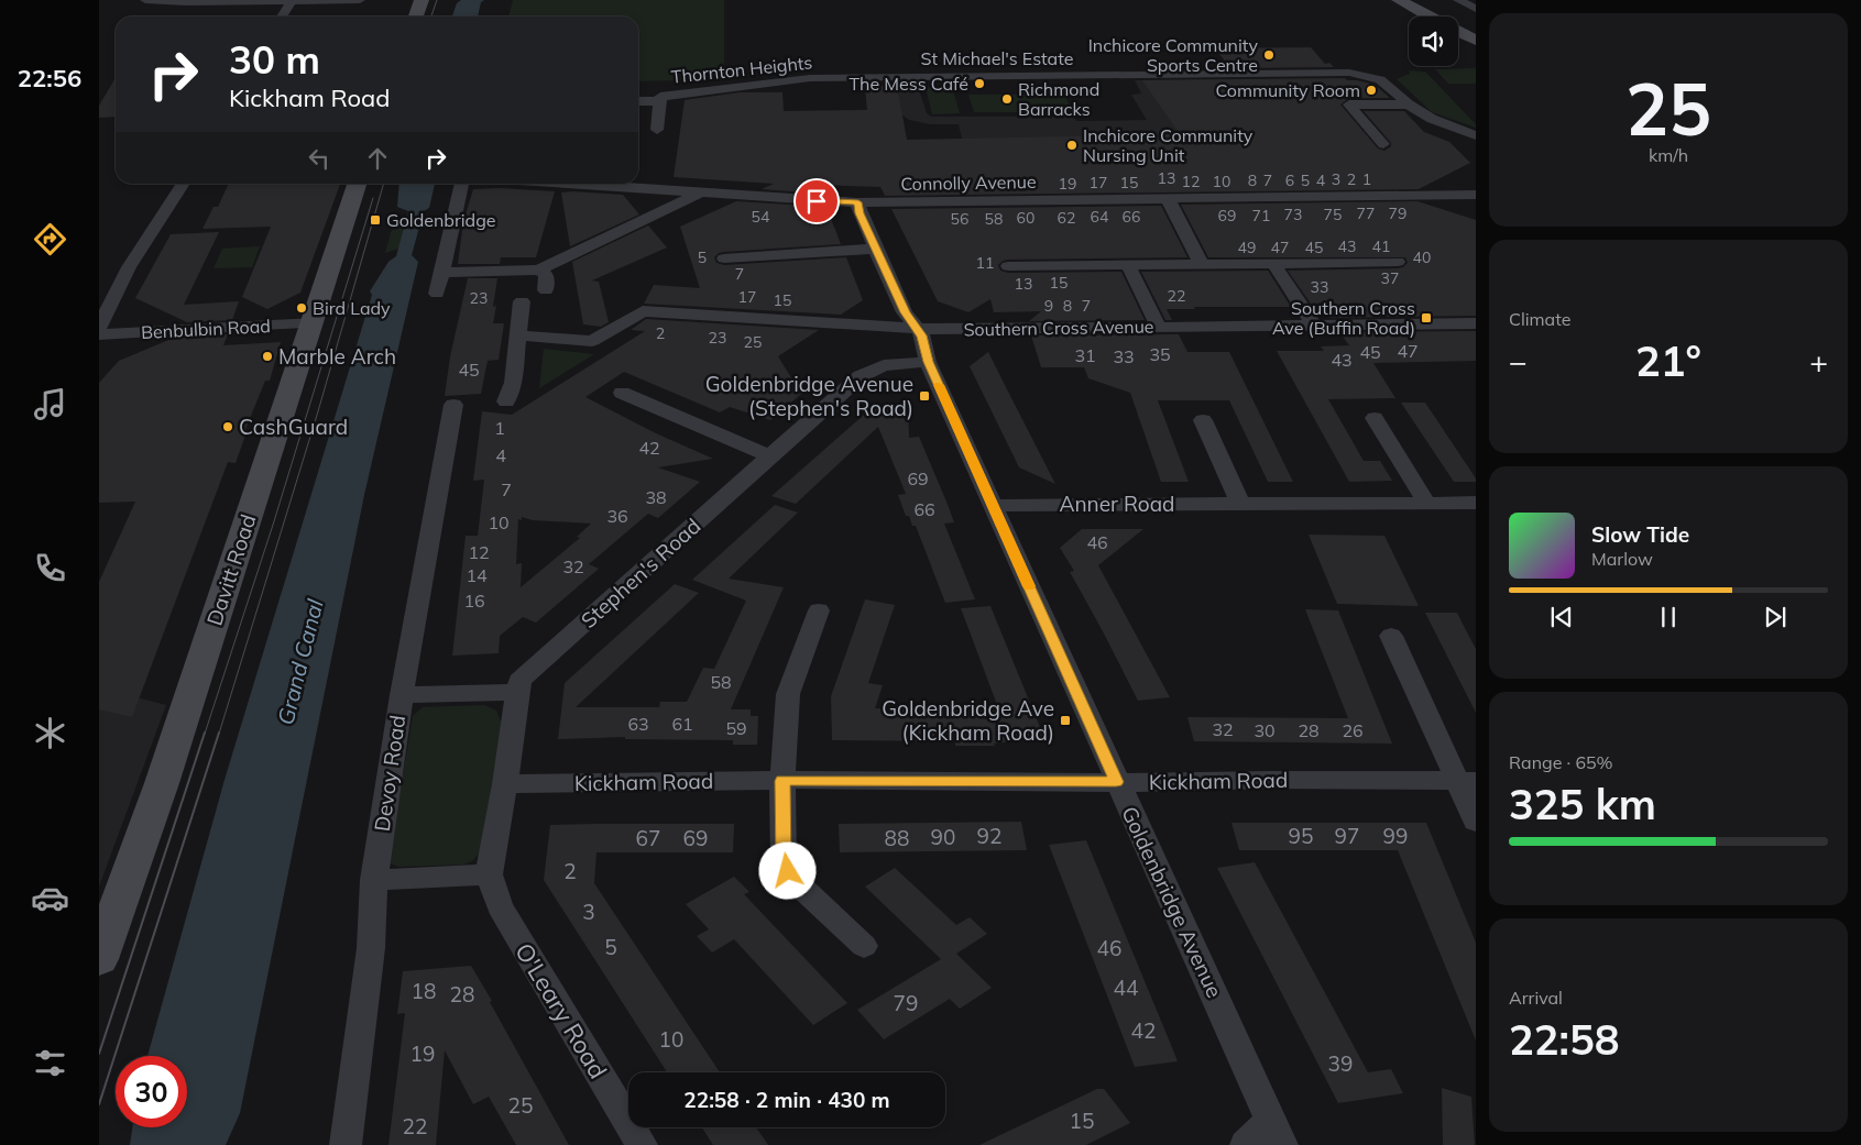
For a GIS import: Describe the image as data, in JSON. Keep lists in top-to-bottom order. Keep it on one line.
{"streets":{"main road":["Davitt Road"],"street":["St Michael's Estate","Thornton Heights","Connolly Avenue","Southern Cross Avenue","Benbulbin Road","Anner Road","Stephen's Road","Devoy Road","Kickham Road","Goldenbridge Avenue","O'Leary Road"]},"crossings":[["St Michael's Estate","Thornton Heights"],["Connolly Avenue","Goldenbridge Avenue"],["Southern Cross Avenue","Goldenbridge Avenue"],["Benbulbin Road","Davitt Road"],["Anner Road","Goldenbridge Avenue"],["Stephen's Road","Kickham Road"],["Stephen's Road","Goldenbridge Avenue"],["Stephen's Road","O'Leary Road"],["Kickham Road","Goldenbridge Avenue"],["Kickham Road","O'Leary Road"]],"water":["Grand Canal"],"places":{"other":["Inchicore Community Sports Centre","The Mess Café","Community Room","Richmond Barracks","Inchicore Community Nursing Unit","Bird Lady","Marble Arch","CashGuard"],"transit":["Goldenbridge","Southern Cross Ave (Buffin Road)","Goldenbridge Avenue (Stephen's Road)","Goldenbridge Ave (Kickham Road)"]},"house_numbers":["13","3","2","1","8","7","6","5","4","12","10","17","15","19","77","79","73","75","69","71","54","64","66","60","62","56","58","43","41","49","47","45","5","40","11","7","37","15","13","33","22","17","23","15","9","8","7","2","23","25","47","45","35","31","33","43","45","1","42","4","69","7","38","66","36","10","46","12","32","14","16","58","63","61","59","32","30","28","26","92","95","97","99","90","67","69","88","2","3","5","46","44","18","28","79","42","10","19","39","25","15","22"],"page":{"tabs":"22:56","tile":[["25","km/h"],"Climate",["Range · 65%","325 km"],["Arrival","22:58"]],"turn":["30 m","Kickham Road"],"heat":["−","21°","+"],"song":["Slow Tide","Marlow"],"limit":"30","trip":"22:58 · 2 min · 430 m"}}
